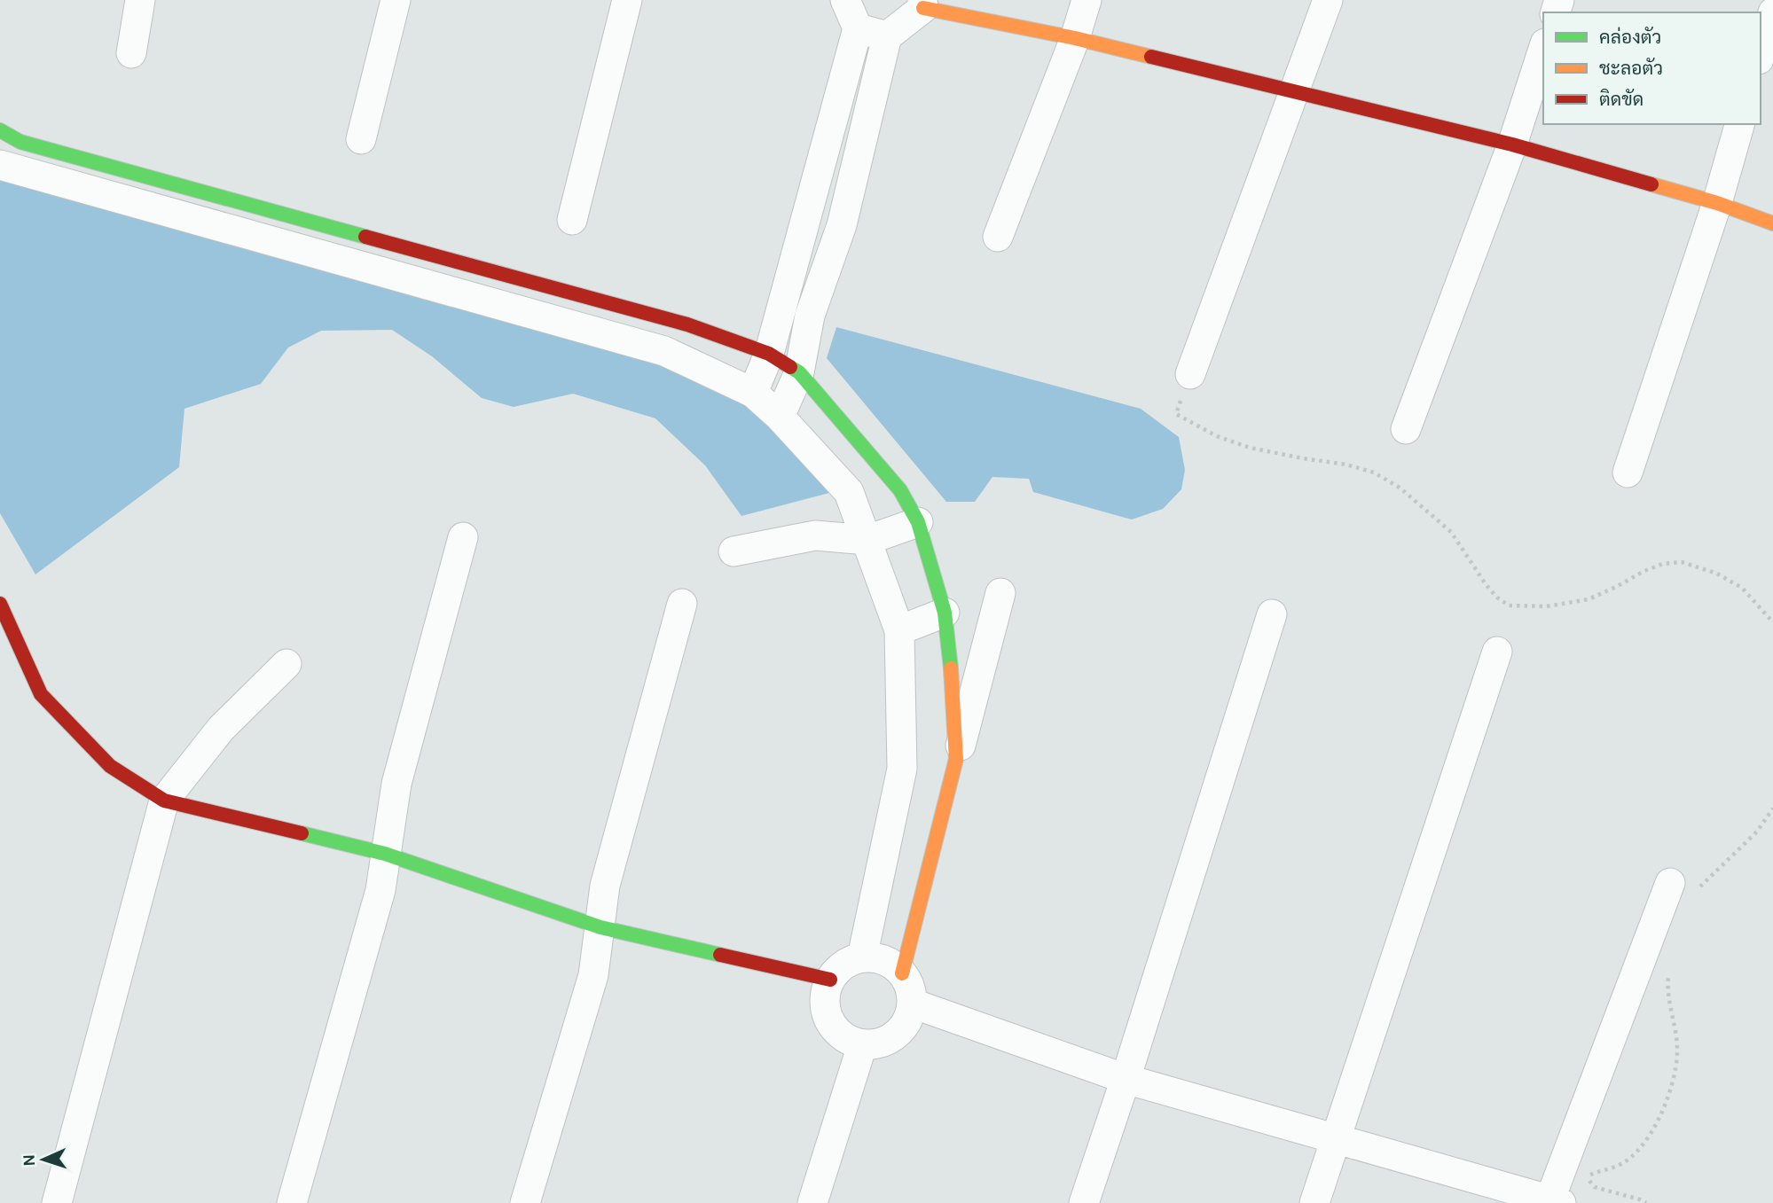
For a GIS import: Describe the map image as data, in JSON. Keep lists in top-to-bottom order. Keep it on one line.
{"legend":["คล่องตัว","ชะลอตัว","ติดขัด"],"north":"left"}
